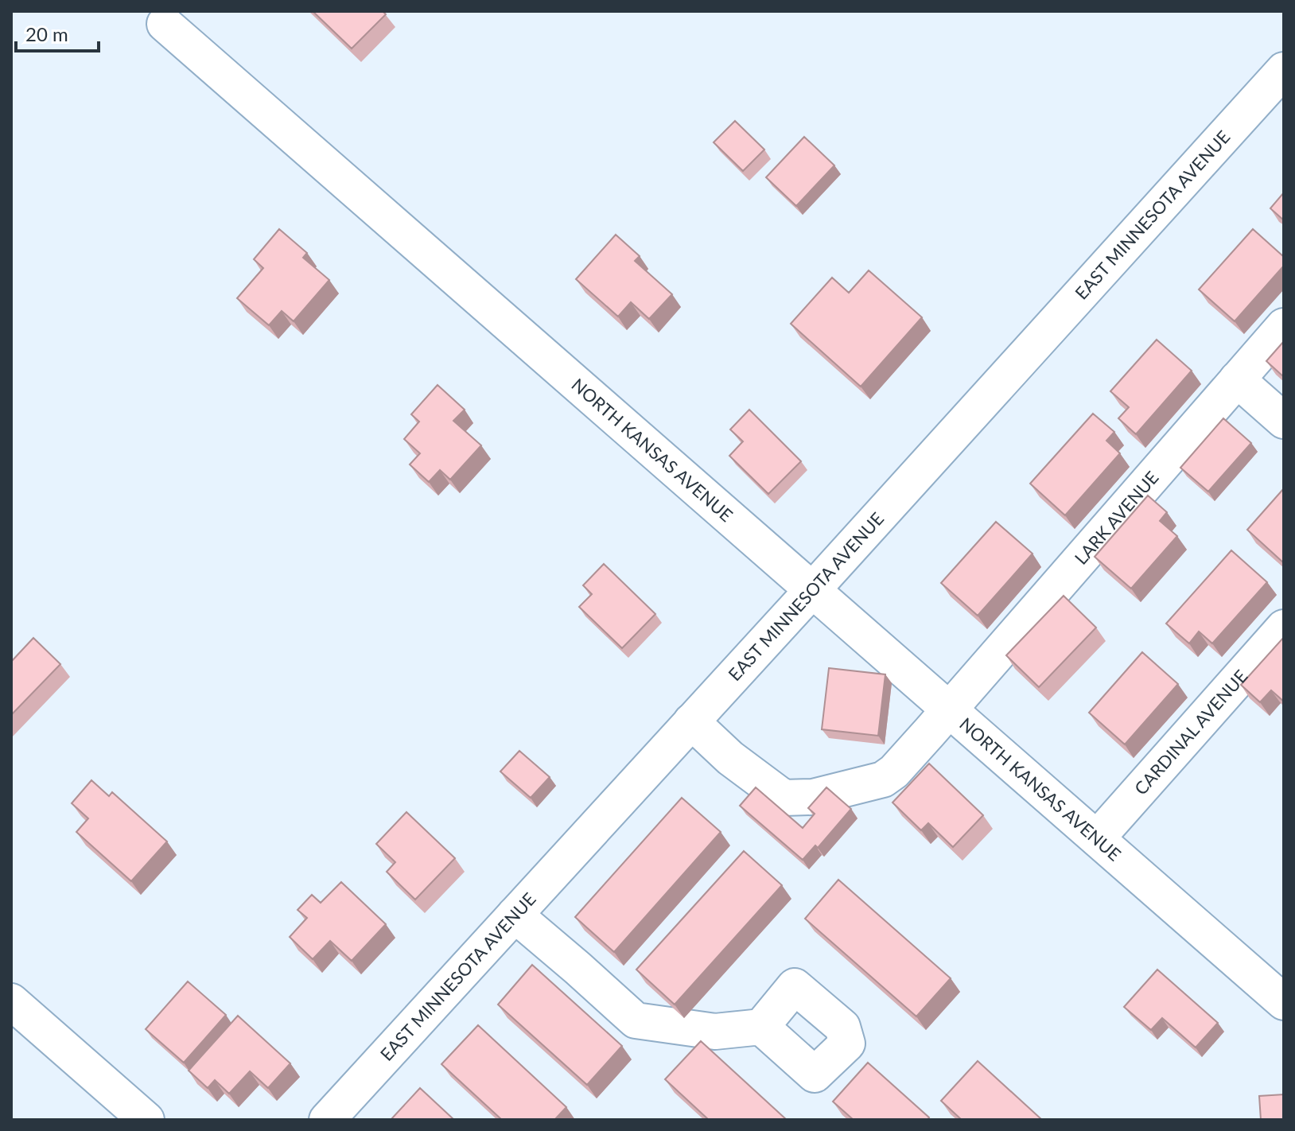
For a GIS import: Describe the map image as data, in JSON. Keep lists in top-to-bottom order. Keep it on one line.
{"streets":{"street":["EAST MINNESOTA AVENUE","NORTH KANSAS AVENUE","LARK AVENUE","CARDINAL AVENUE"]},"crossings":[["EAST MINNESOTA AVENUE","NORTH KANSAS AVENUE"],["EAST MINNESOTA AVENUE","LARK AVENUE"],["NORTH KANSAS AVENUE","LARK AVENUE"],["NORTH KANSAS AVENUE","CARDINAL AVENUE"]],"scale_bar":"20 m"}
